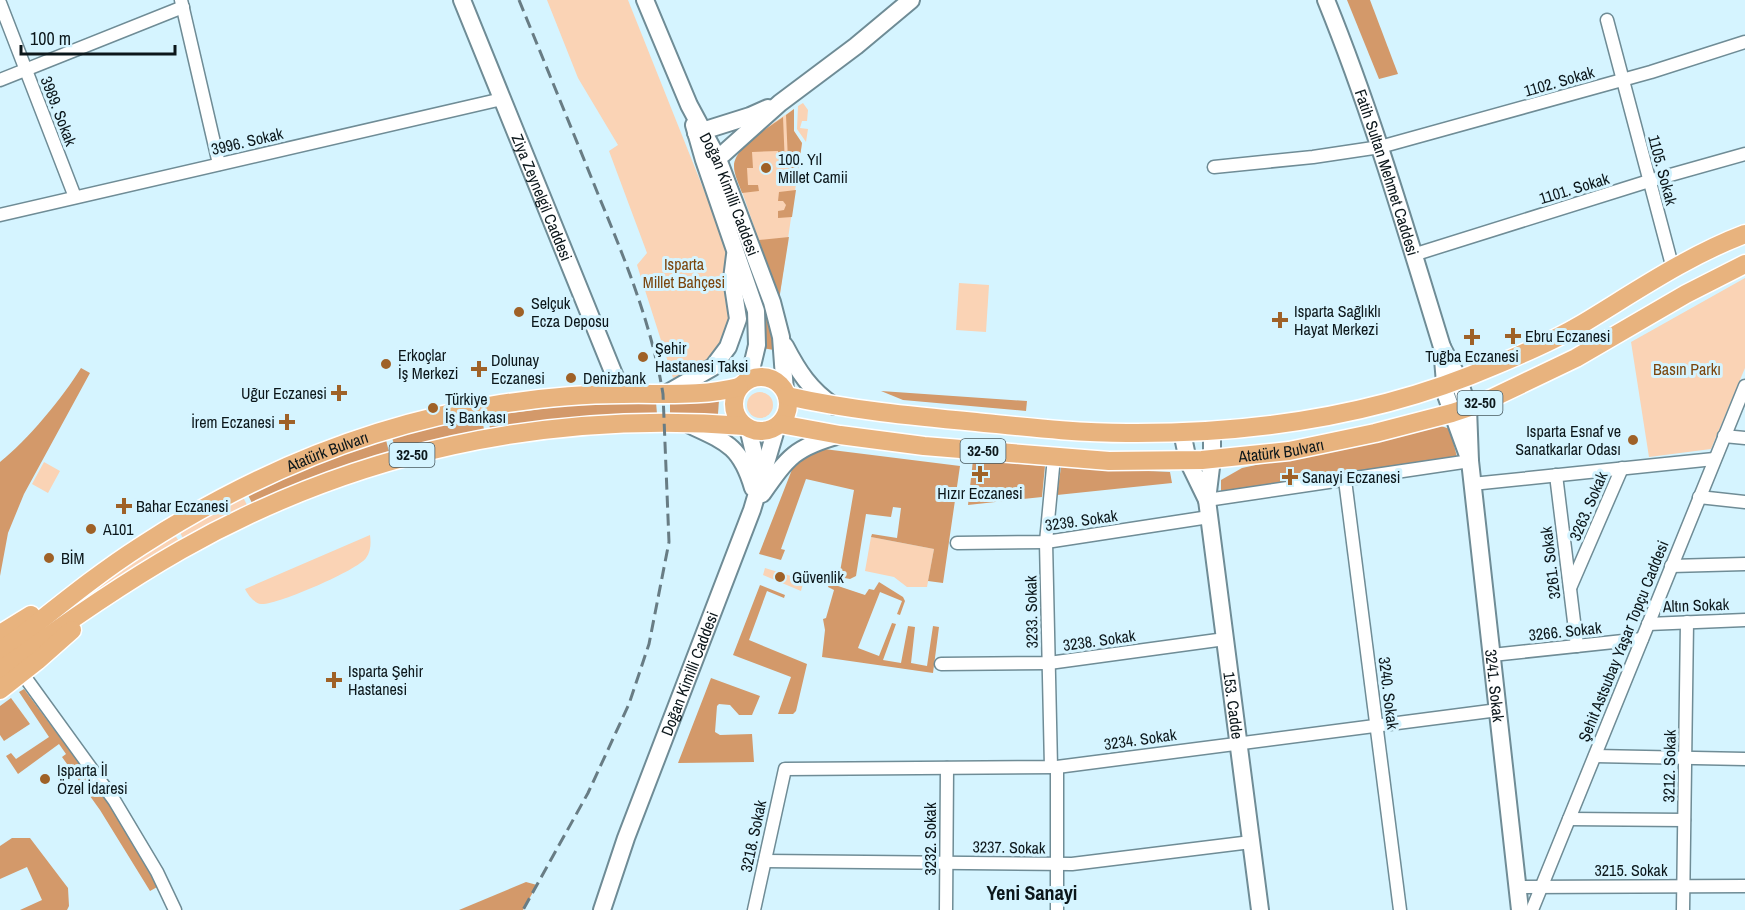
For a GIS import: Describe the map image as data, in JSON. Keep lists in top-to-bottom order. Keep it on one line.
{"streets":{"main road":["32-50","Atatürk Bulvarı"],"street":["1102. Sokak","3989. Sokak","3996. Sokak","1105. Sokak","Fatih Sultan Mehmet Caddesi","1101. Sokak","Doğan Kimilli Caddesi","Ziya Zeynelgil Caddesi","3263. Sokak","3239. Sokak","3261. Sokak","Altın Sokak","3233. Sokak","3266. Sokak","3238. Sokak","Şehit Astsubay Yaşar Topçu Caddesi","3241. Sokak","3240. Sokak","153. Cadde","3234. Sokak","3212. Sokak","3218. Sokak","3232. Sokak","3237. Sokak","3215. Sokak"]},"crossings":[["1102. Sokak","1105. Sokak"],["1102. Sokak","Fatih Sultan Mehmet Caddesi"],["3989. Sokak","3996. Sokak"],["3996. Sokak","Ziya Zeynelgil Caddesi"],["1105. Sokak","1101. Sokak"],["1105. Sokak","Atatürk Bulvarı"],["Fatih Sultan Mehmet Caddesi","1101. Sokak"],["Fatih Sultan Mehmet Caddesi","Atatürk Bulvarı"],["Fatih Sultan Mehmet Caddesi","3241. Sokak"],["Doğan Kimilli Caddesi","Atatürk Bulvarı"],["Ziya Zeynelgil Caddesi","Atatürk Bulvarı"],["Atatürk Bulvarı","3233. Sokak"],["Atatürk Bulvarı","3241. Sokak"],["3263. Sokak","3261. Sokak"],["3239. Sokak","3233. Sokak"],["3239. Sokak","153. Cadde"],["3261. Sokak","3266. Sokak"],["Altın Sokak","Şehit Astsubay Yaşar Topçu Caddesi"],["Altın Sokak","3212. Sokak"],["3233. Sokak","3238. Sokak"],["3233. Sokak","3234. Sokak"],["3233. Sokak","3237. Sokak"],["3266. Sokak","Şehit Astsubay Yaşar Topçu Caddesi"],["3266. Sokak","3241. Sokak"],["3238. Sokak","153. Cadde"],["Şehit Astsubay Yaşar Topçu Caddesi","3241. Sokak"],["Şehit Astsubay Yaşar Topçu Caddesi","3215. Sokak"],["3241. Sokak","3234. Sokak"],["3241. Sokak","3215. Sokak"],["3240. Sokak","3234. Sokak"],["153. Cadde","3234. Sokak"],["153. Cadde","3237. Sokak"],["3234. Sokak","3218. Sokak"],["3234. Sokak","3232. Sokak"],["3212. Sokak","3215. Sokak"],["3218. Sokak","3237. Sokak"],["3232. Sokak","3237. Sokak"]],"districts":["Yeni Sanayi"],"parks":["Isparta Millet Bahçesi","Basın Parkı"],"places":{"other":["100. Yıl Millet Camii","Selçuk Ecza Deposu","Şehir Hastanesi Taksi","Erkoçlar İş Merkezi","Denizbank","Türkiye İş Bankası","Isparta Esnaf ve Sanatkarlar Odası","A101","BİM","Güvenlik","Isparta İl Özel İdaresi"],"health":["Isparta Sağlıklı Hayat Merkezi","Ebru Eczanesi","Tuğba Eczanesi","Dolunay Eczanesi","Uğur Eczanesi","İrem Eczanesi","Hızır Eczanesi","Sanayi Eczanesi","Bahar Eczanesi","Isparta Şehir Hastanesi"]},"scale_bar":"100 m"}
